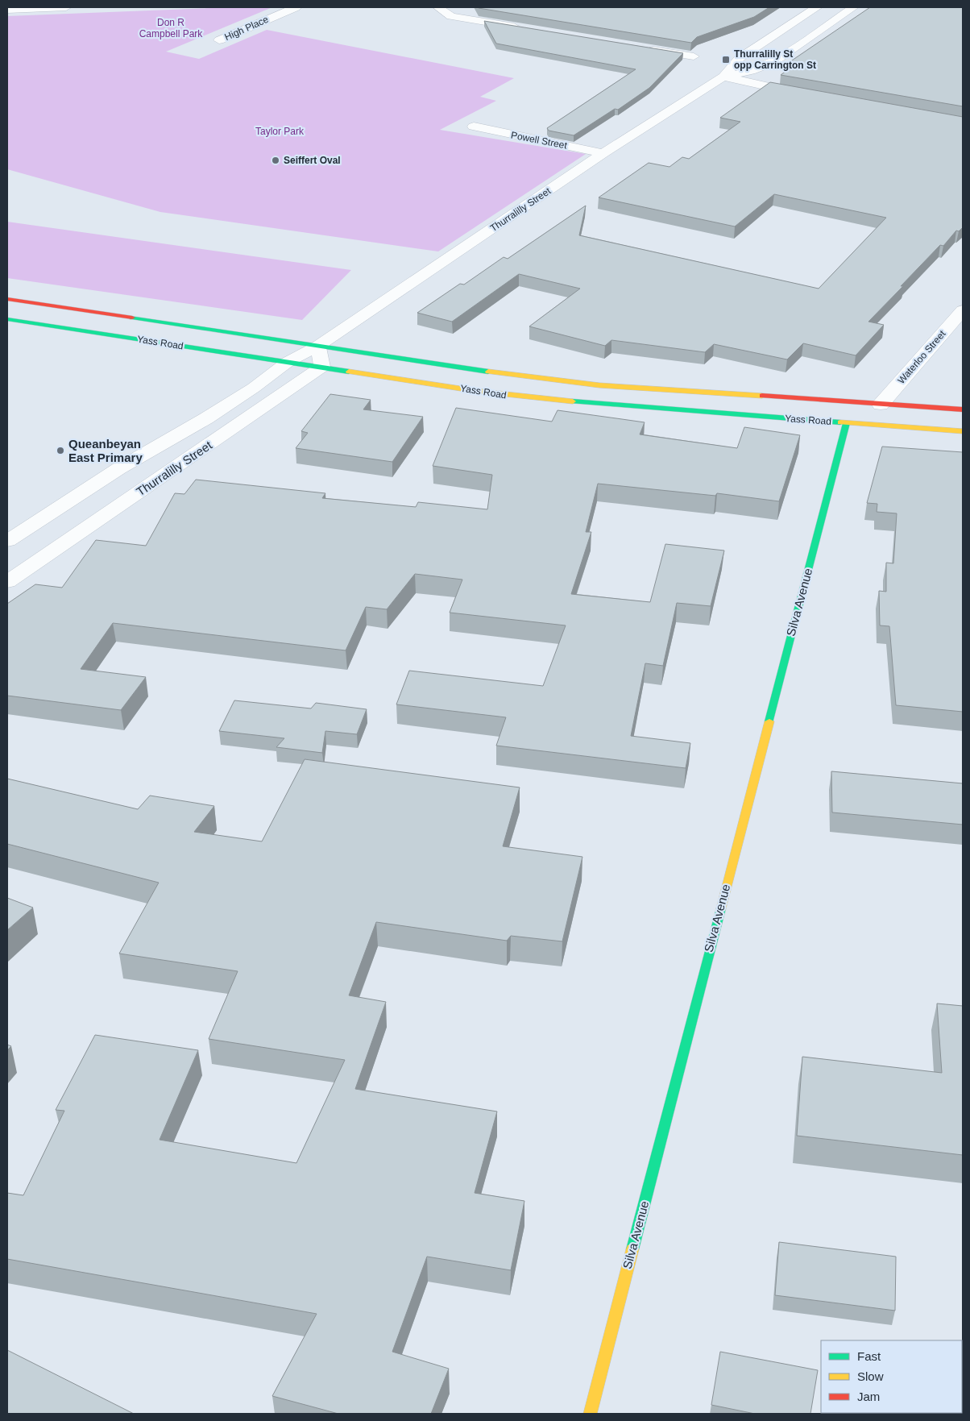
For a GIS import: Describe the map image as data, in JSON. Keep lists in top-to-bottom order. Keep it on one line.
{"streets":{"main road":["Yass Road","Silva Avenue"],"street":["High Place","Powell Street","Thurralilly Street","Waterloo Street"]},"crossings":[["Powell Street","Thurralilly Street"],["Thurralilly Street","Yass Road"],["Yass Road","Waterloo Street"],["Yass Road","Silva Avenue"]],"parks":["Don R Campbell Park","Taylor Park"],"places":{"transit":["Thurralilly St opp Carrington St"],"other":["Seiffert Oval","Queanbeyan East Primary"]},"legend":["Fast","Slow","Jam"]}
